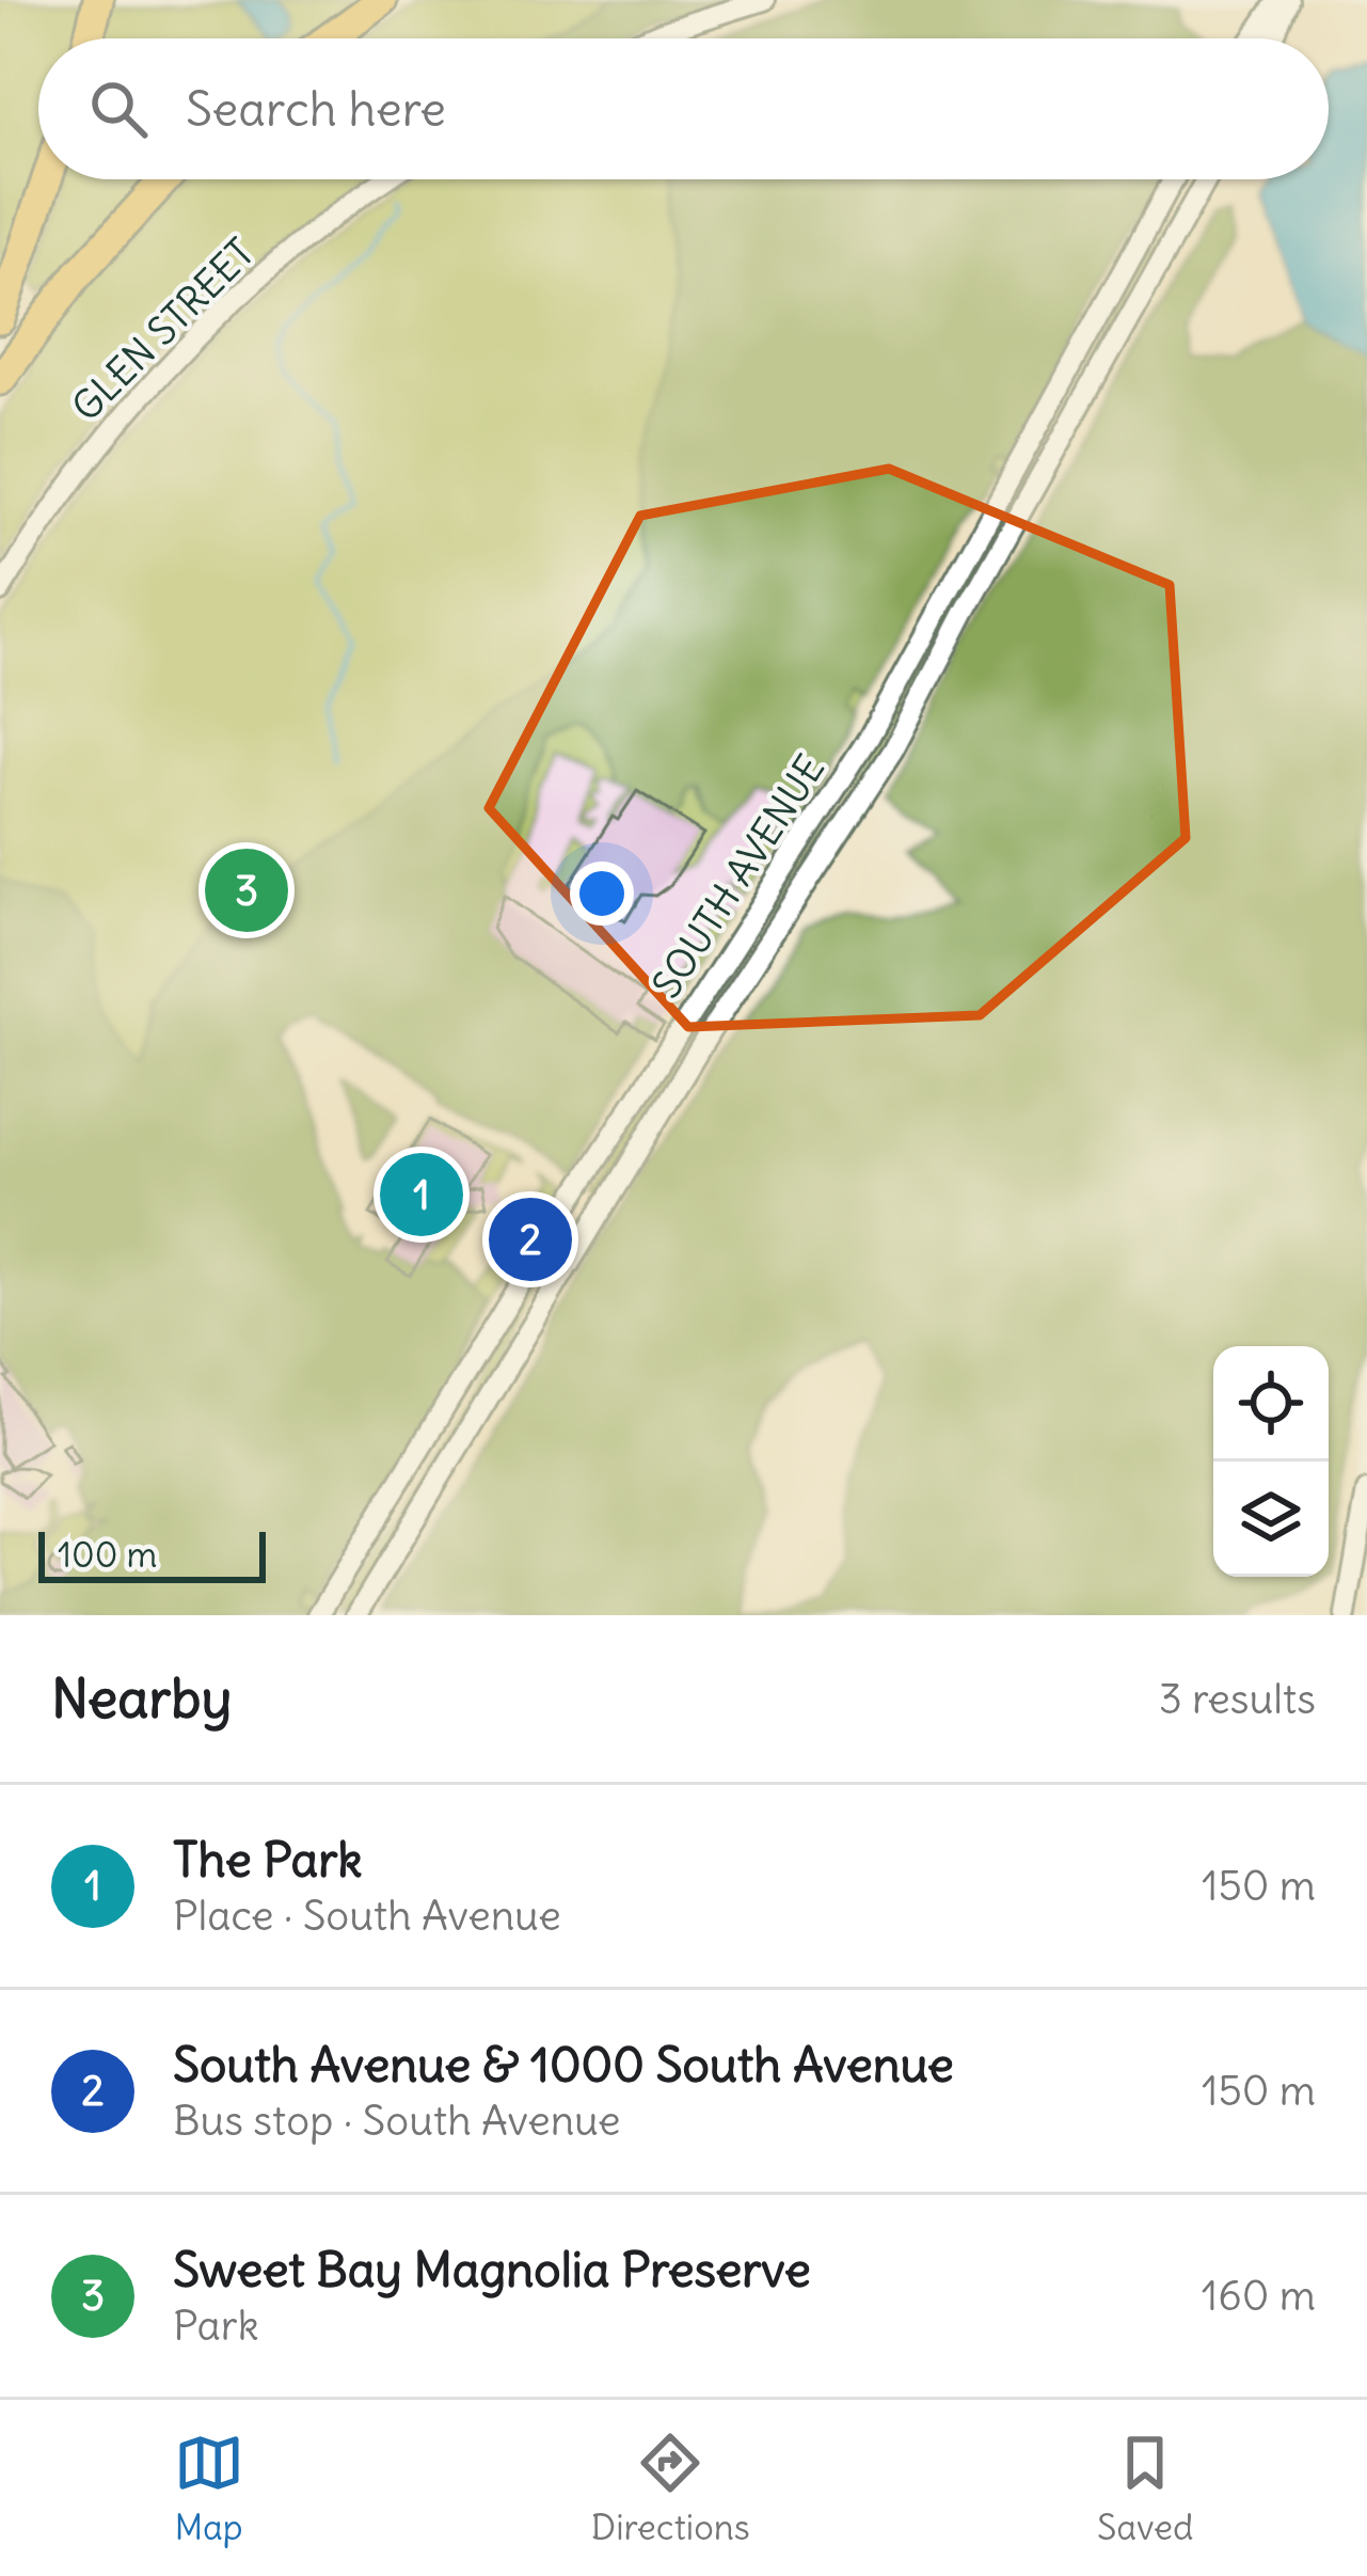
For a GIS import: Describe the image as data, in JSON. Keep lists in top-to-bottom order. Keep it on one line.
{"streets":{"street":["GLEN STREET","SOUTH AVENUE"]},"scale_bar":"100 m","page":{"search":"Search here","pins":["3","1","2"],"scale":"100 m","heading":["Nearby","3 results"],"list":[{"mark":"1","name":"The Park","note":"Place · South Avenue","value":"150 m"},{"mark":"2","name":"South Avenue & 1000 South Avenue","note":"Bus stop · South Avenue","value":"150 m"},{"mark":"3","name":"Sweet Bay Magnolia Preserve","note":"Park","value":"160 m"}],"nav":["Map","Directions","Saved"]}}
